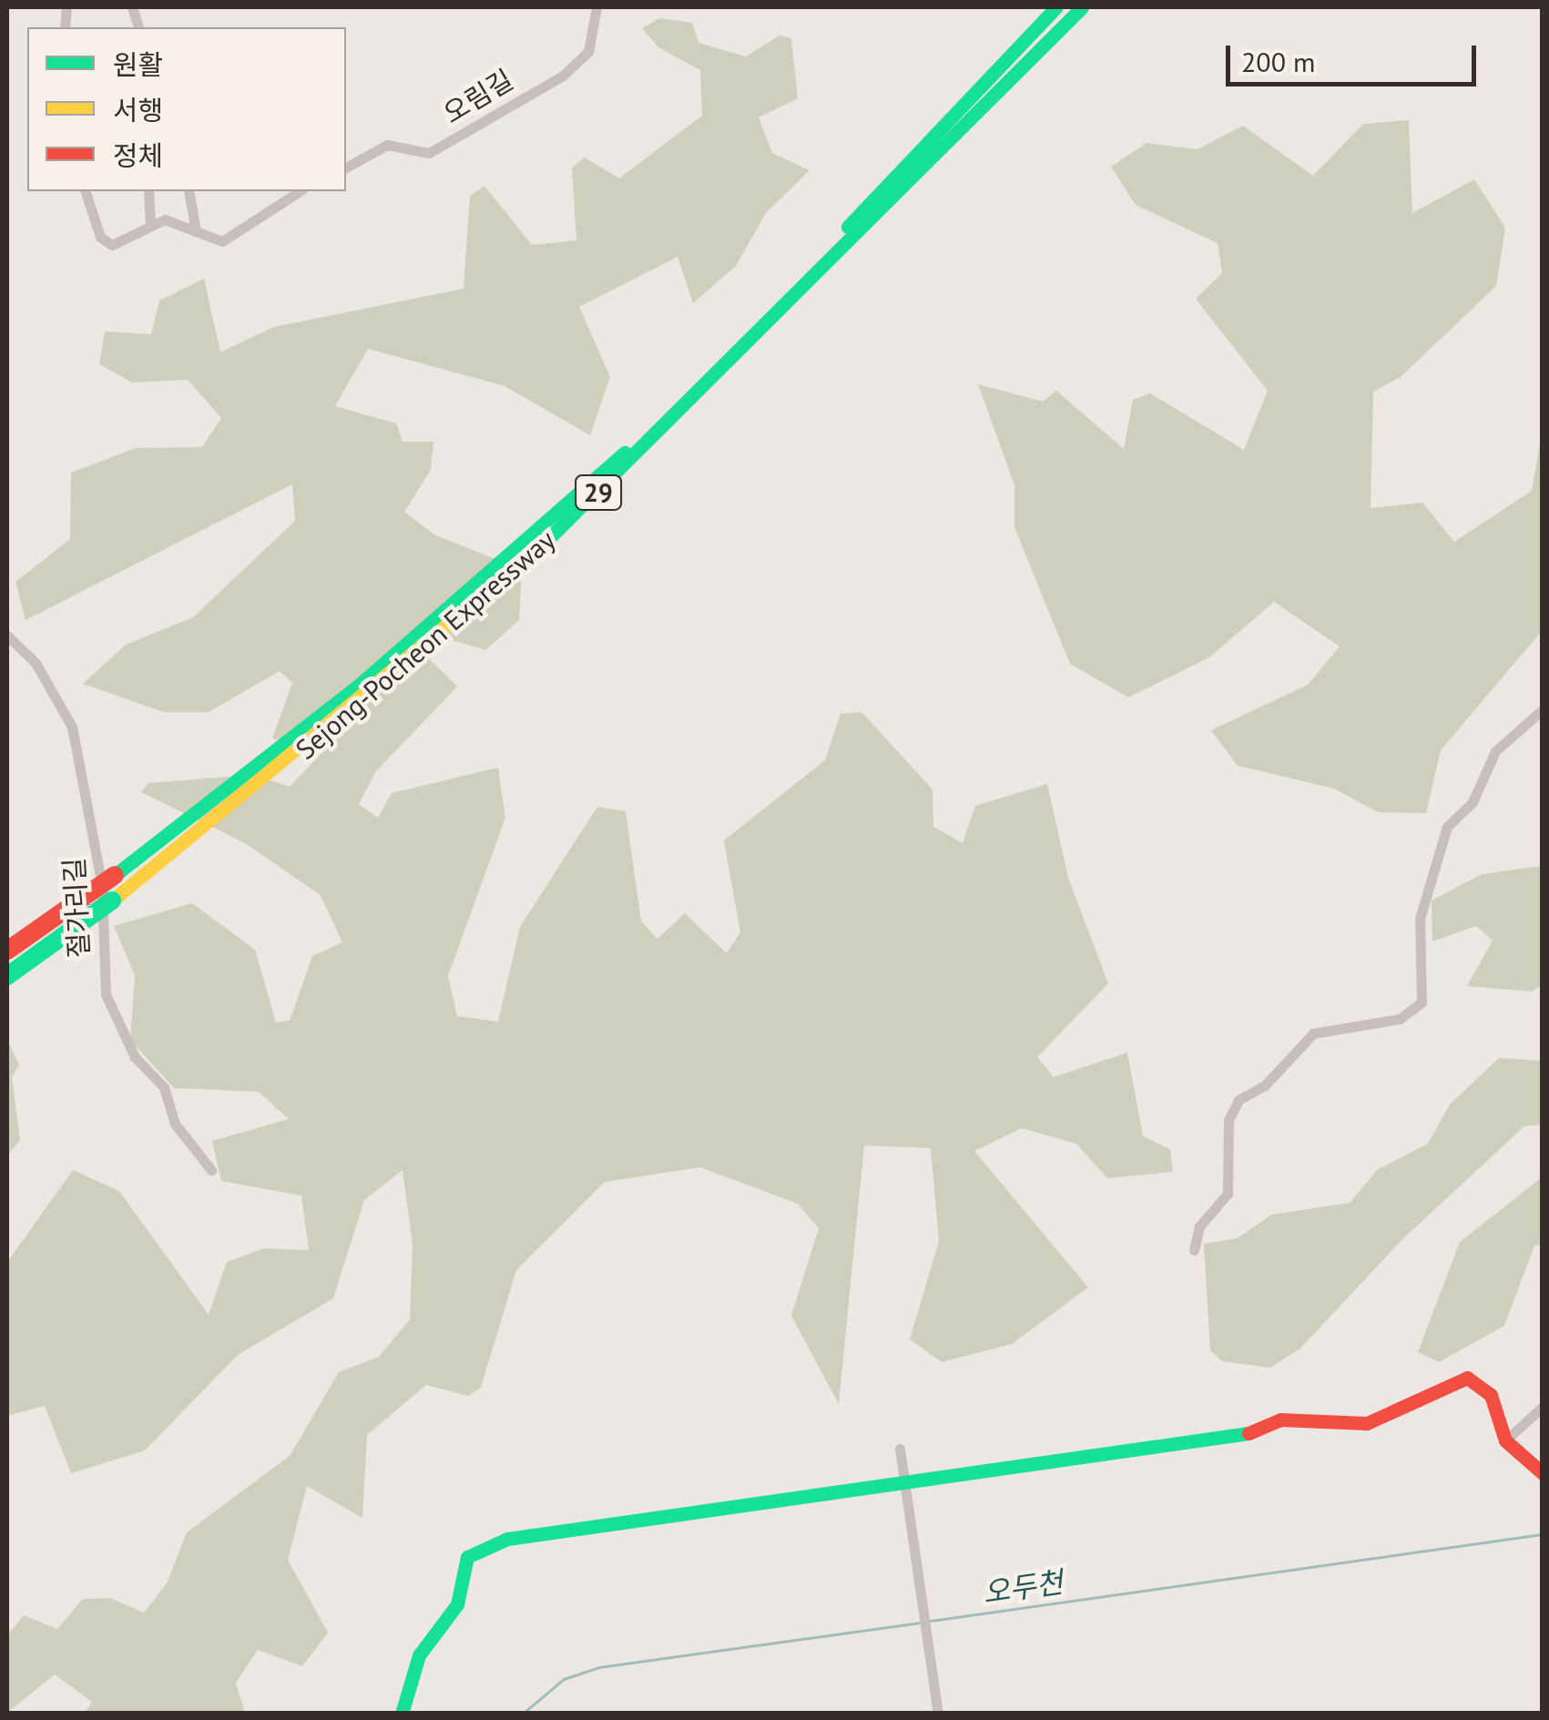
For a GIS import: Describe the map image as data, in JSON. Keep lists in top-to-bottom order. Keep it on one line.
{"streets":{"main road":["29","Sejong-Pocheon Expressway"],"street":["오림길","절가리길"]},"water":["오두천"],"legend":["원활","서행","정체"],"scale_bar":"200 m"}
